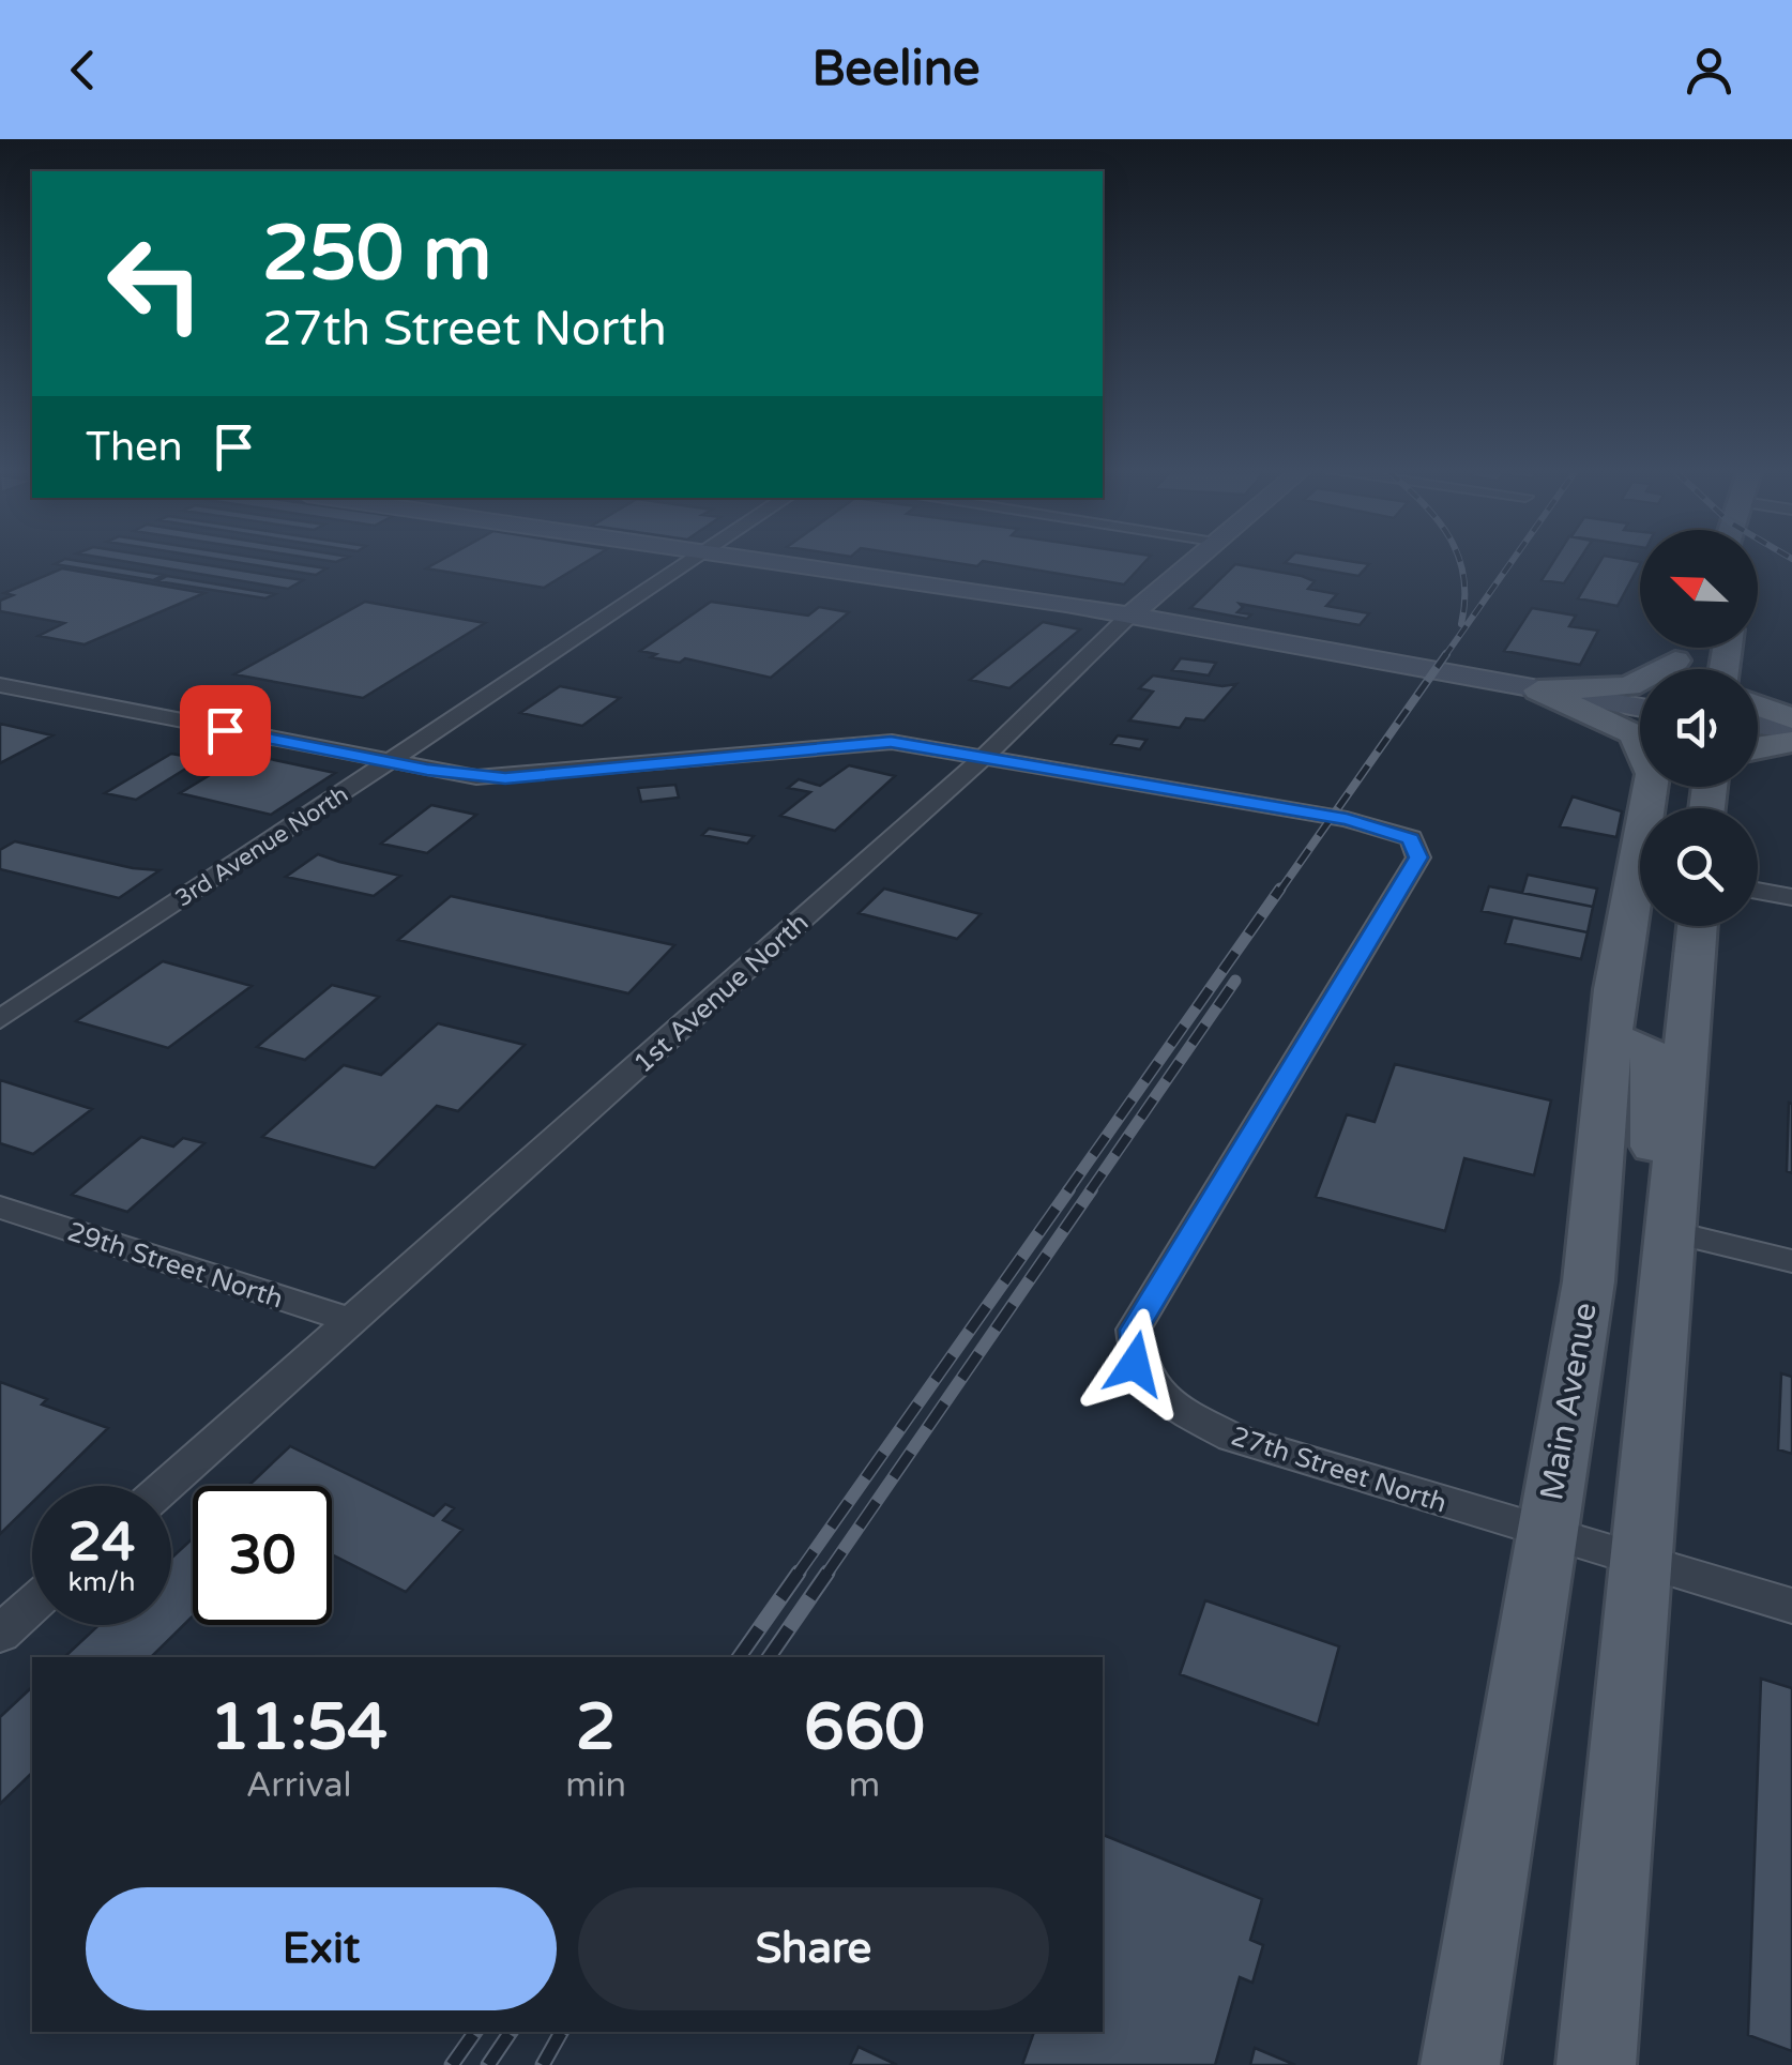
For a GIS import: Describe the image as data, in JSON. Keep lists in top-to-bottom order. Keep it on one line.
{"streets":{"main road":["1st Avenue North","Main Avenue"],"street":["3rd Avenue North","29th Street North","27th Street North"]},"crossings":[["3rd Avenue North","27th Street North"],["1st Avenue North","29th Street North"],["1st Avenue North","27th Street North"],["Main Avenue","27th Street North"]],"north":"top left","page":{"header":"Beeline","turn":["250 m","27th Street North"],"then":"Then","speed":"24 km/h","limit":"30","eta":["11:54","Arrival","2","min","660","m"],"buttons":["Exit","Share"]}}
